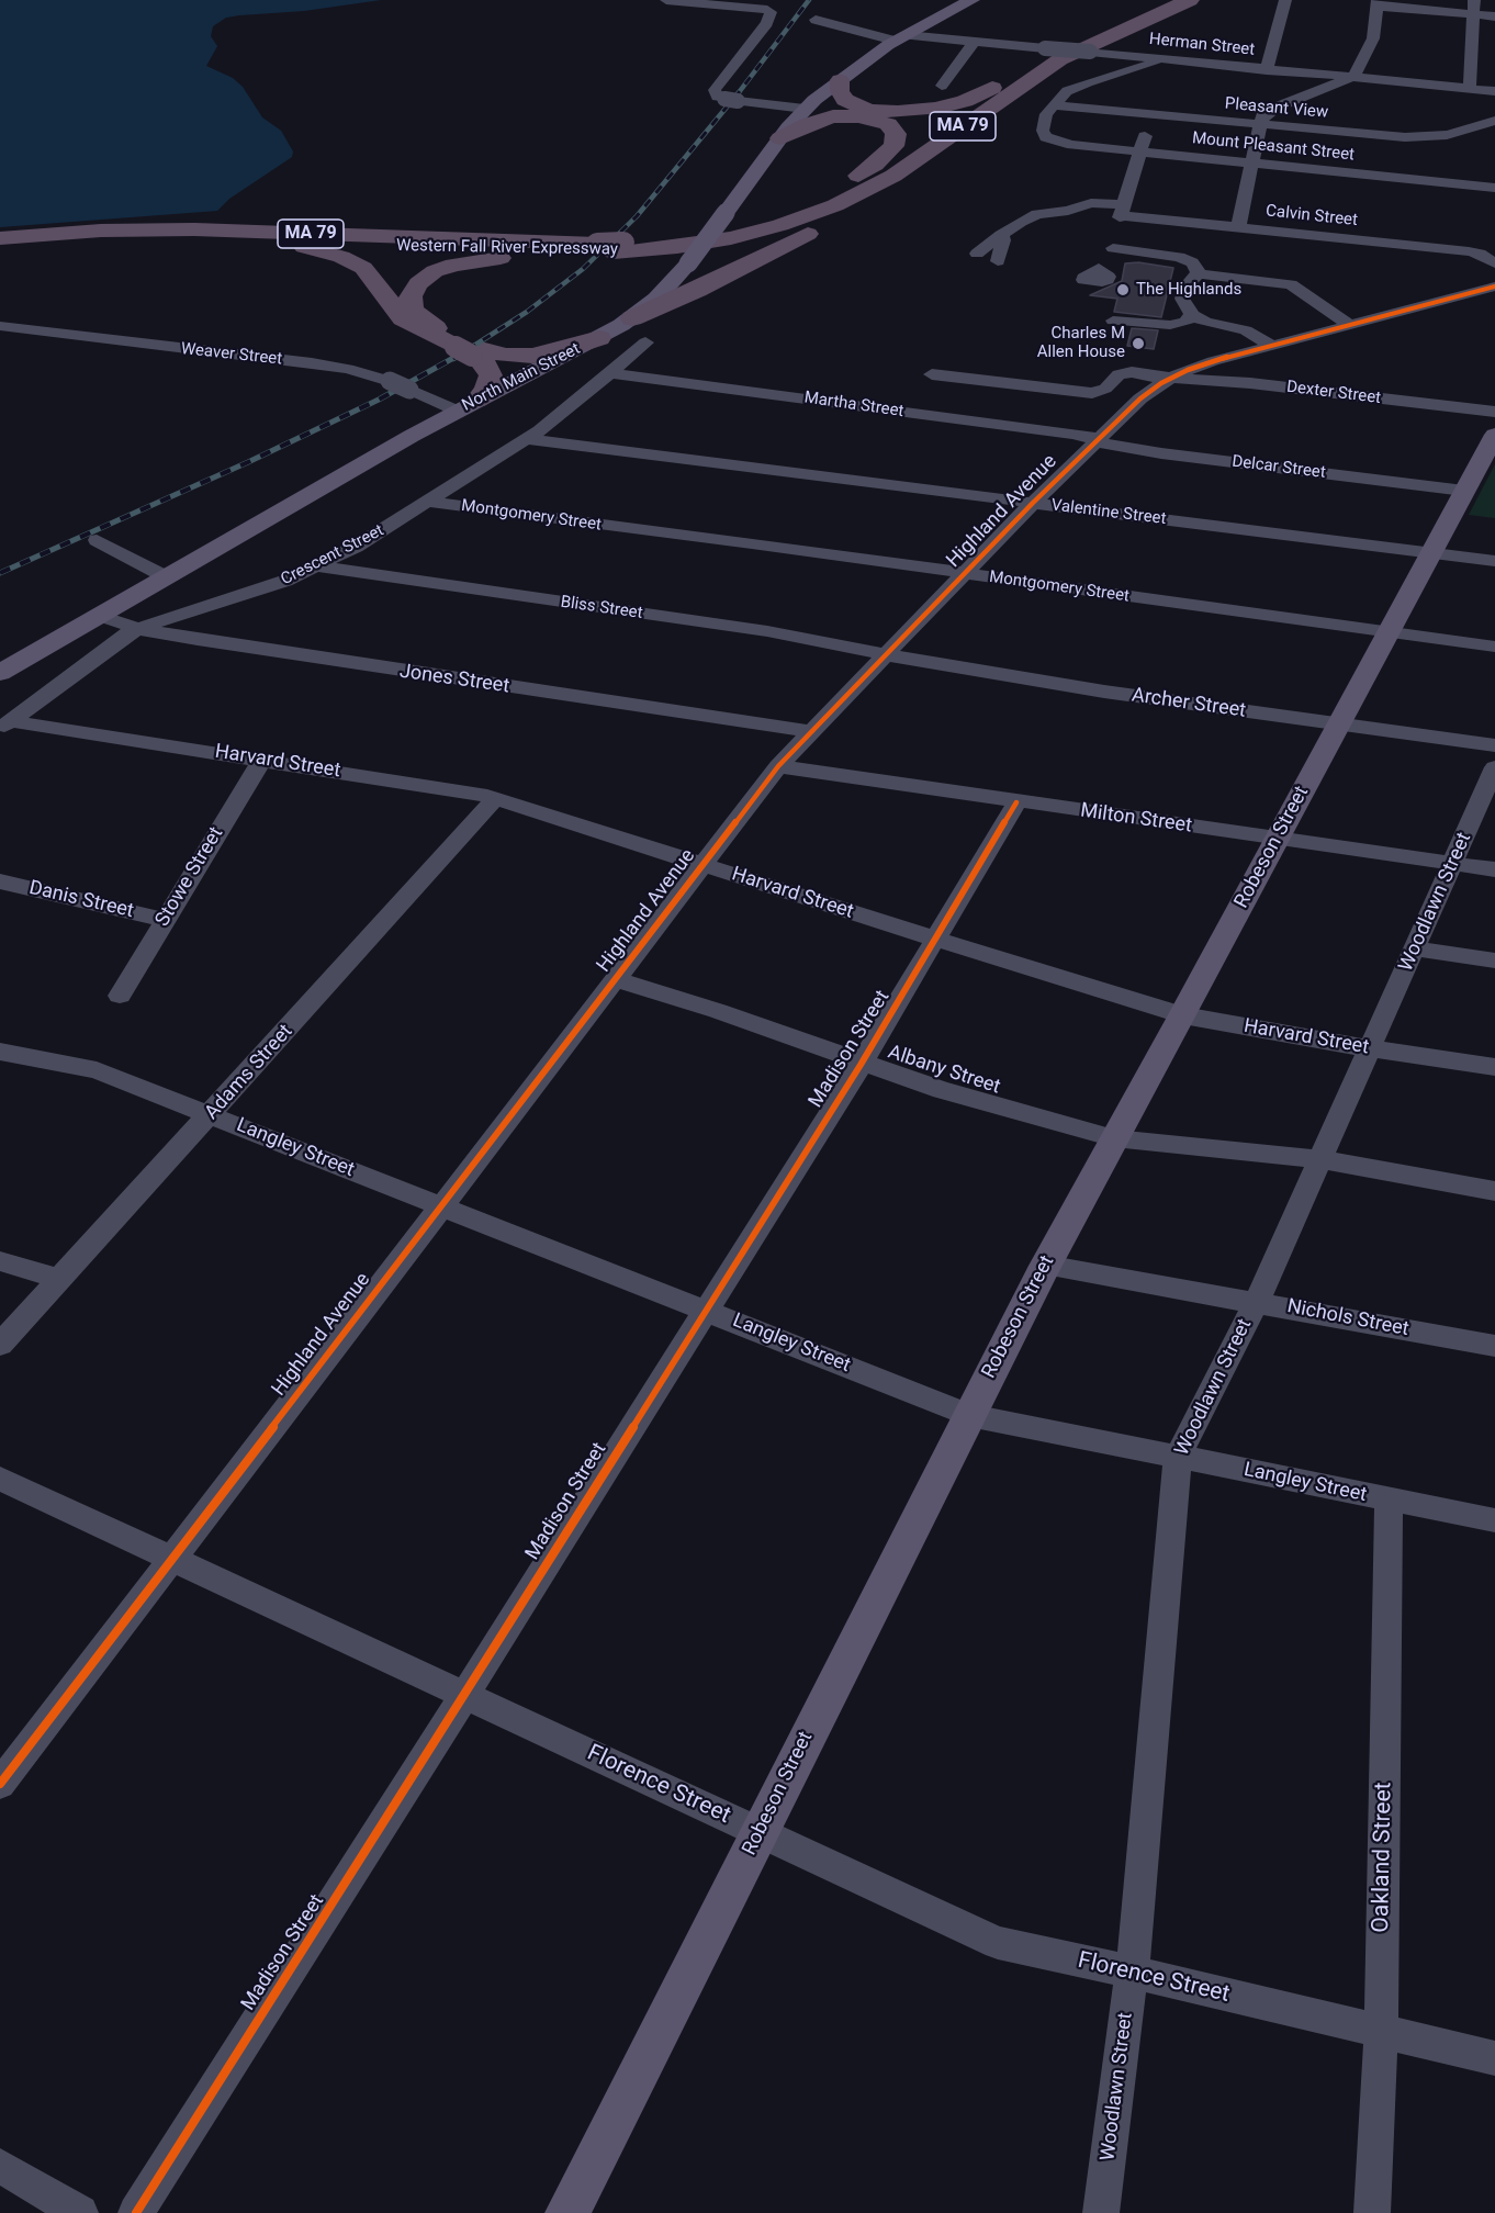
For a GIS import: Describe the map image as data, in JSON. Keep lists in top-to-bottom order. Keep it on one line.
{"streets":{"highway":["MA 79","Western Fall River Expressway"],"main road":["North Main Street","Robeson Street"],"street":["Herman Street","Pleasant View","Mount Pleasant Street","Calvin Street","Weaver Street","Dexter Street","Martha Street","Delcar Street","Highland Avenue","Valentine Street","Montgomery Street","Crescent Street","Bliss Street","Jones Street","Archer Street","Harvard Street","Milton Street","Stowe Street","Danis Street","Woodlawn Street","Madison Street","Albany Street","Adams Street","Langley Street","Nichols Street","Florence Street","Oakland Street"]},"crossings":[["Herman Street","North Main Street"],["Pleasant View","Mount Pleasant Street"],["MA 79","North Main Street"],["Weaver Street","North Main Street"],["North Main Street","Jones Street"],["Dexter Street","Highland Avenue"],["Martha Street","Delcar Street"],["Martha Street","Highland Avenue"],["Martha Street","Crescent Street"],["Delcar Street","Highland Avenue"],["Delcar Street","Robeson Street"],["Highland Avenue","Valentine Street"],["Highland Avenue","Montgomery Street"],["Highland Avenue","Bliss Street"],["Highland Avenue","Jones Street"],["Highland Avenue","Archer Street"],["Highland Avenue","Harvard Street"],["Highland Avenue","Milton Street"],["Highland Avenue","Albany Street"],["Highland Avenue","Langley Street"],["Highland Avenue","Florence Street"],["Valentine Street","Crescent Street"],["Valentine Street","Robeson Street"],["Montgomery Street","Crescent Street"],["Montgomery Street","Robeson Street"],["Crescent Street","Bliss Street"],["Crescent Street","Jones Street"],["Crescent Street","Harvard Street"],["Bliss Street","Archer Street"],["Archer Street","Robeson Street"],["Harvard Street","Robeson Street"],["Harvard Street","Stowe Street"],["Harvard Street","Woodlawn Street"],["Harvard Street","Madison Street"],["Harvard Street","Adams Street"],["Milton Street","Robeson Street"],["Milton Street","Woodlawn Street"],["Milton Street","Madison Street"],["Robeson Street","Albany Street"],["Robeson Street","Langley Street"],["Robeson Street","Nichols Street"],["Robeson Street","Florence Street"],["Stowe Street","Danis Street"],["Woodlawn Street","Albany Street"],["Woodlawn Street","Langley Street"],["Woodlawn Street","Nichols Street"],["Woodlawn Street","Florence Street"],["Madison Street","Albany Street"],["Madison Street","Langley Street"],["Madison Street","Florence Street"],["Adams Street","Langley Street"],["Langley Street","Oakland Street"],["Florence Street","Oakland Street"]],"places":["The Highlands","Charles M Allen House"]}
